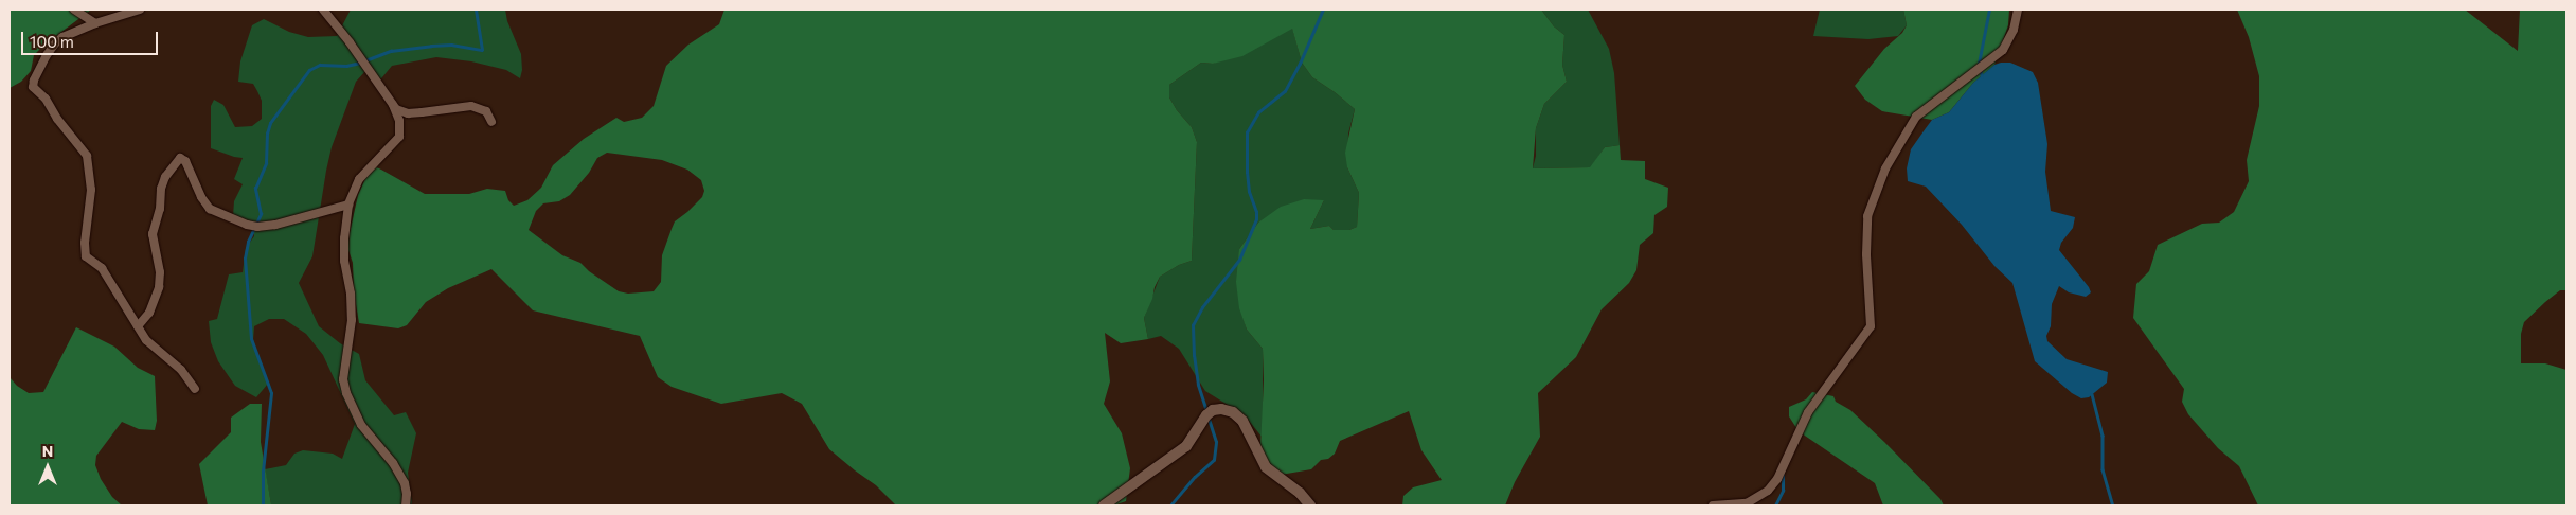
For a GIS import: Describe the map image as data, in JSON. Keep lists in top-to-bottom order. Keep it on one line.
{"scale_bar":"100 m","north":"top"}
